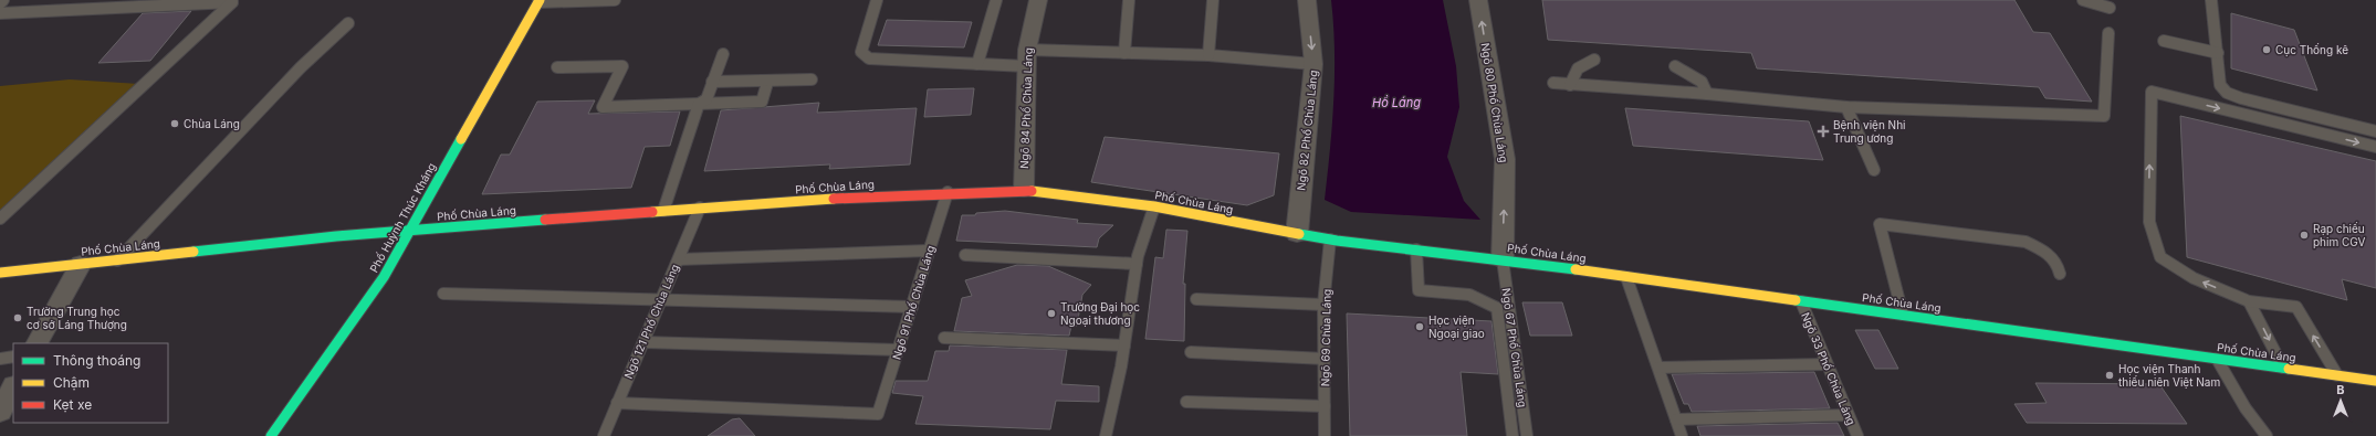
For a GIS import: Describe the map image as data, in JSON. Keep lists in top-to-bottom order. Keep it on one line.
{"streets":{"street":["Ngõ 80 Phố Chùa Láng","Ngõ 84 Phố Chùa Láng","Ngõ 82 Phố Chùa Láng","Phố Chùa Láng","Phố Huỳnh Thúc Kháng"],"lane":["Ngõ 91 Phố Chùa Láng","Ngõ 121 Phố Chùa Láng","Ngõ 69 Chùa Láng","Ngõ 67 Phố Chùa Láng","Ngõ 33 Phố Chùa Láng"]},"crossings":[["Ngõ 80 Phố Chùa Láng","Phố Chùa Láng"],["Ngõ 80 Phố Chùa Láng","Ngõ 67 Phố Chùa Láng"],["Ngõ 84 Phố Chùa Láng","Phố Chùa Láng"],["Ngõ 82 Phố Chùa Láng","Phố Chùa Láng"],["Phố Chùa Láng","Phố Huỳnh Thúc Kháng"],["Phố Chùa Láng","Ngõ 91 Phố Chùa Láng"],["Phố Chùa Láng","Ngõ 121 Phố Chùa Láng"],["Phố Chùa Láng","Ngõ 69 Chùa Láng"],["Phố Chùa Láng","Ngõ 67 Phố Chùa Láng"],["Phố Chùa Láng","Ngõ 33 Phố Chùa Láng"],["Ngõ 91 Phố Chùa Láng","Ngõ 121 Phố Chùa Láng"]],"one_way":["Ngõ 80 Phố Chùa Láng"],"water":["Hồ Láng"],"places":{"other":["Cục Thống kê","Chùa Láng","Rạp chiếu phim CGV","Trường Đại học Ngoại thương","Trường Trung học cơ sở Láng Thượng","Học viện Ngoại giao","Học viện Thanh thiếu niên Việt Nam"],"health":["Bệnh viện Nhi Trung ương"]},"legend":["Thông thoáng","Chậm","Kẹt xe"],"north":"top"}
